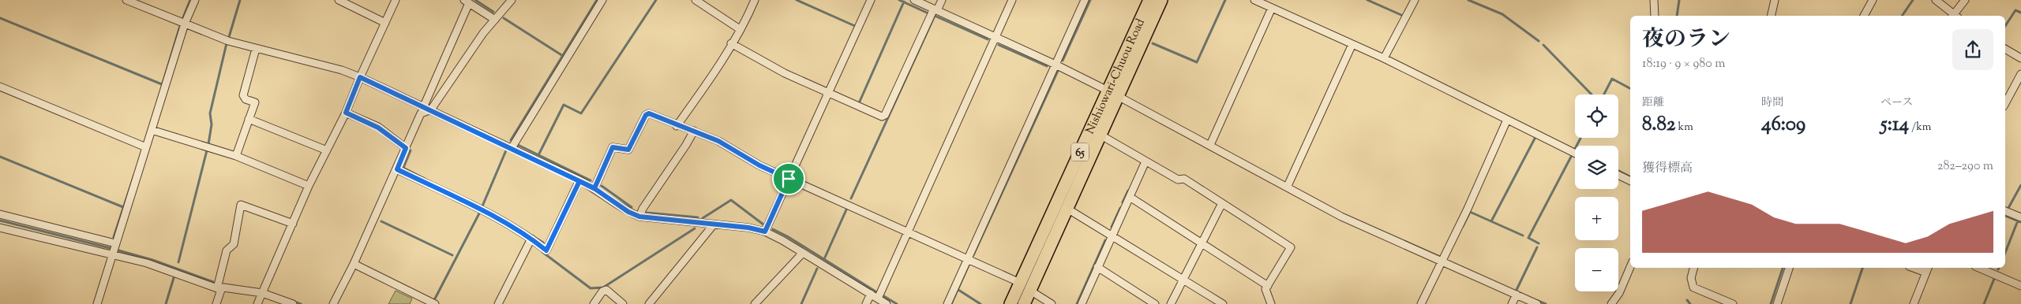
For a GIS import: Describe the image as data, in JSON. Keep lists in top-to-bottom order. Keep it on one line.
{"streets":{"main road":["Nishiowari-Chuou Road","65"]},"page":{"heading":["夜のラン","18:19 · 9 × 980 m"],"stats":[["距離","8.82 km"],["時間","46:09"],["ペース","5:14 /km"]],"map_buttons":["+","−"],"chart":["獲得標高","282–290 m"]}}
